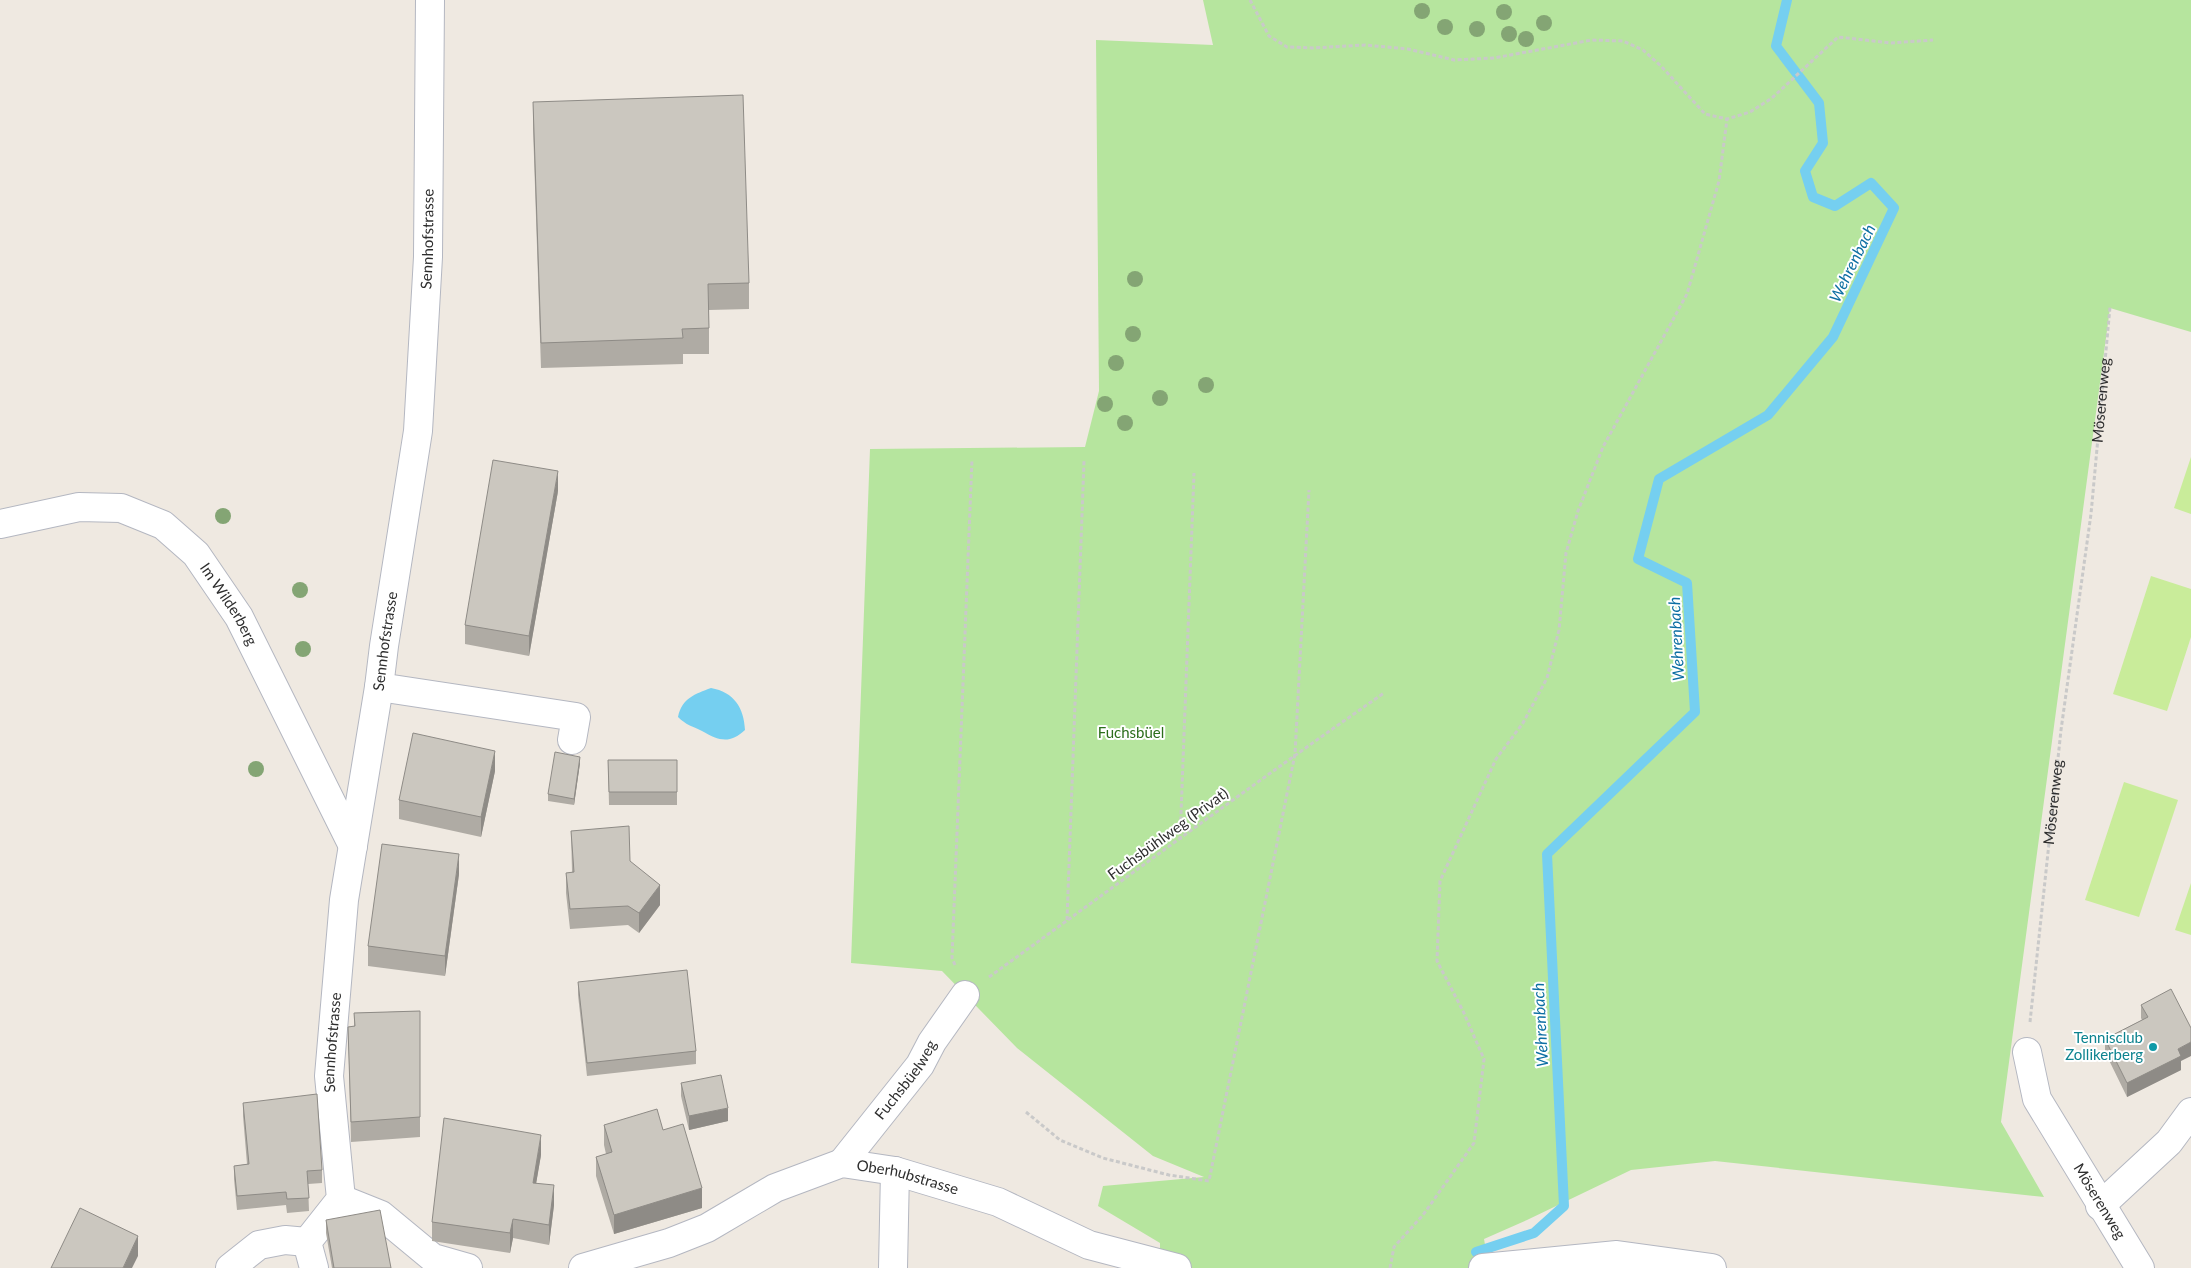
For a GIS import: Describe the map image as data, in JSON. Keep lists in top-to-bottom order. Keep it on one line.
{"streets":{"street":["Sennhofstrasse","Möserenweg","Im Wilderberg","Fuchsbüelweg","Oberhubstrasse"],"path":["Fuchsbühlweg (Privat)"]},"crossings":[["Sennhofstrasse","Im Wilderberg"],["Fuchsbühlweg (Privat)","Fuchsbüelweg"],["Fuchsbüelweg","Oberhubstrasse"]],"water":["Wehrenbach"],"parks":["Fuchsbüel"],"places":["Tennisclub Zollikerberg"]}
